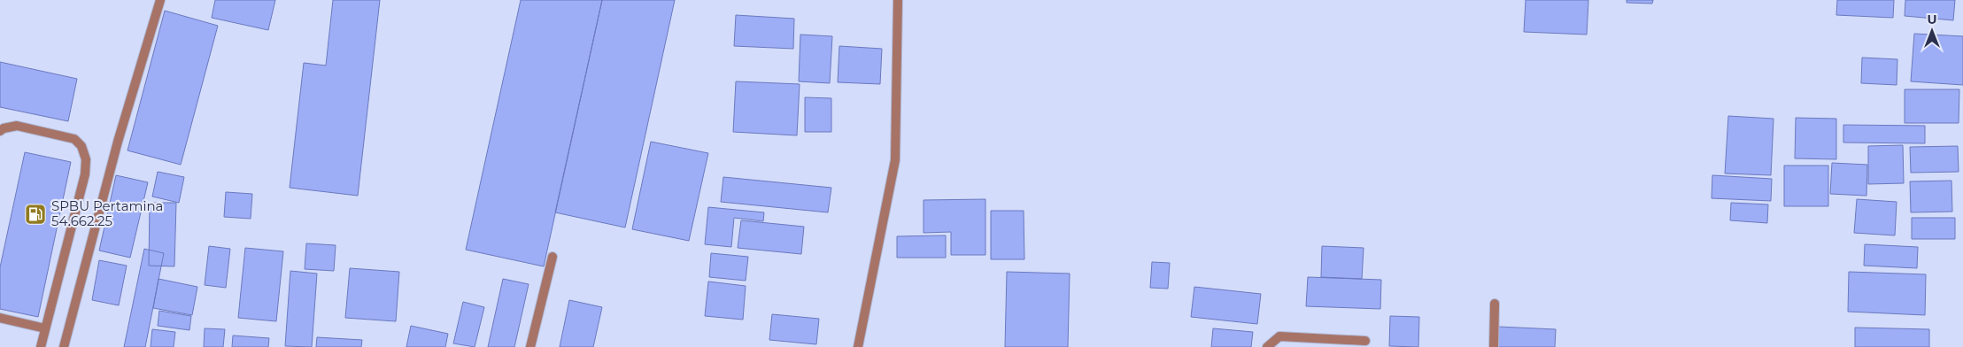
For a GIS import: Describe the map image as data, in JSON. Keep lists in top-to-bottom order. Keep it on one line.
{"places":{"fuel station":["SPBU Pertamina 54.662.25"]},"north":"top"}
